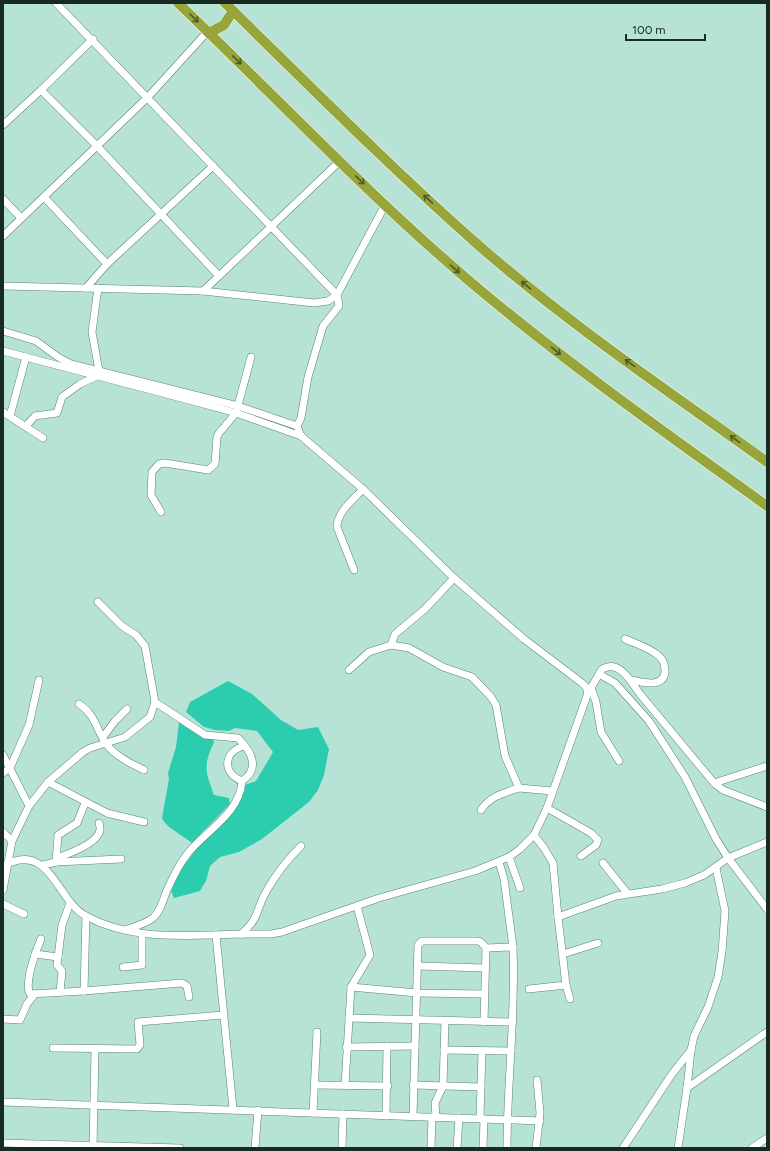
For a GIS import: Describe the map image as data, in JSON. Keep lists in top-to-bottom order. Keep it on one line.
{"scale_bar":"100 m"}
